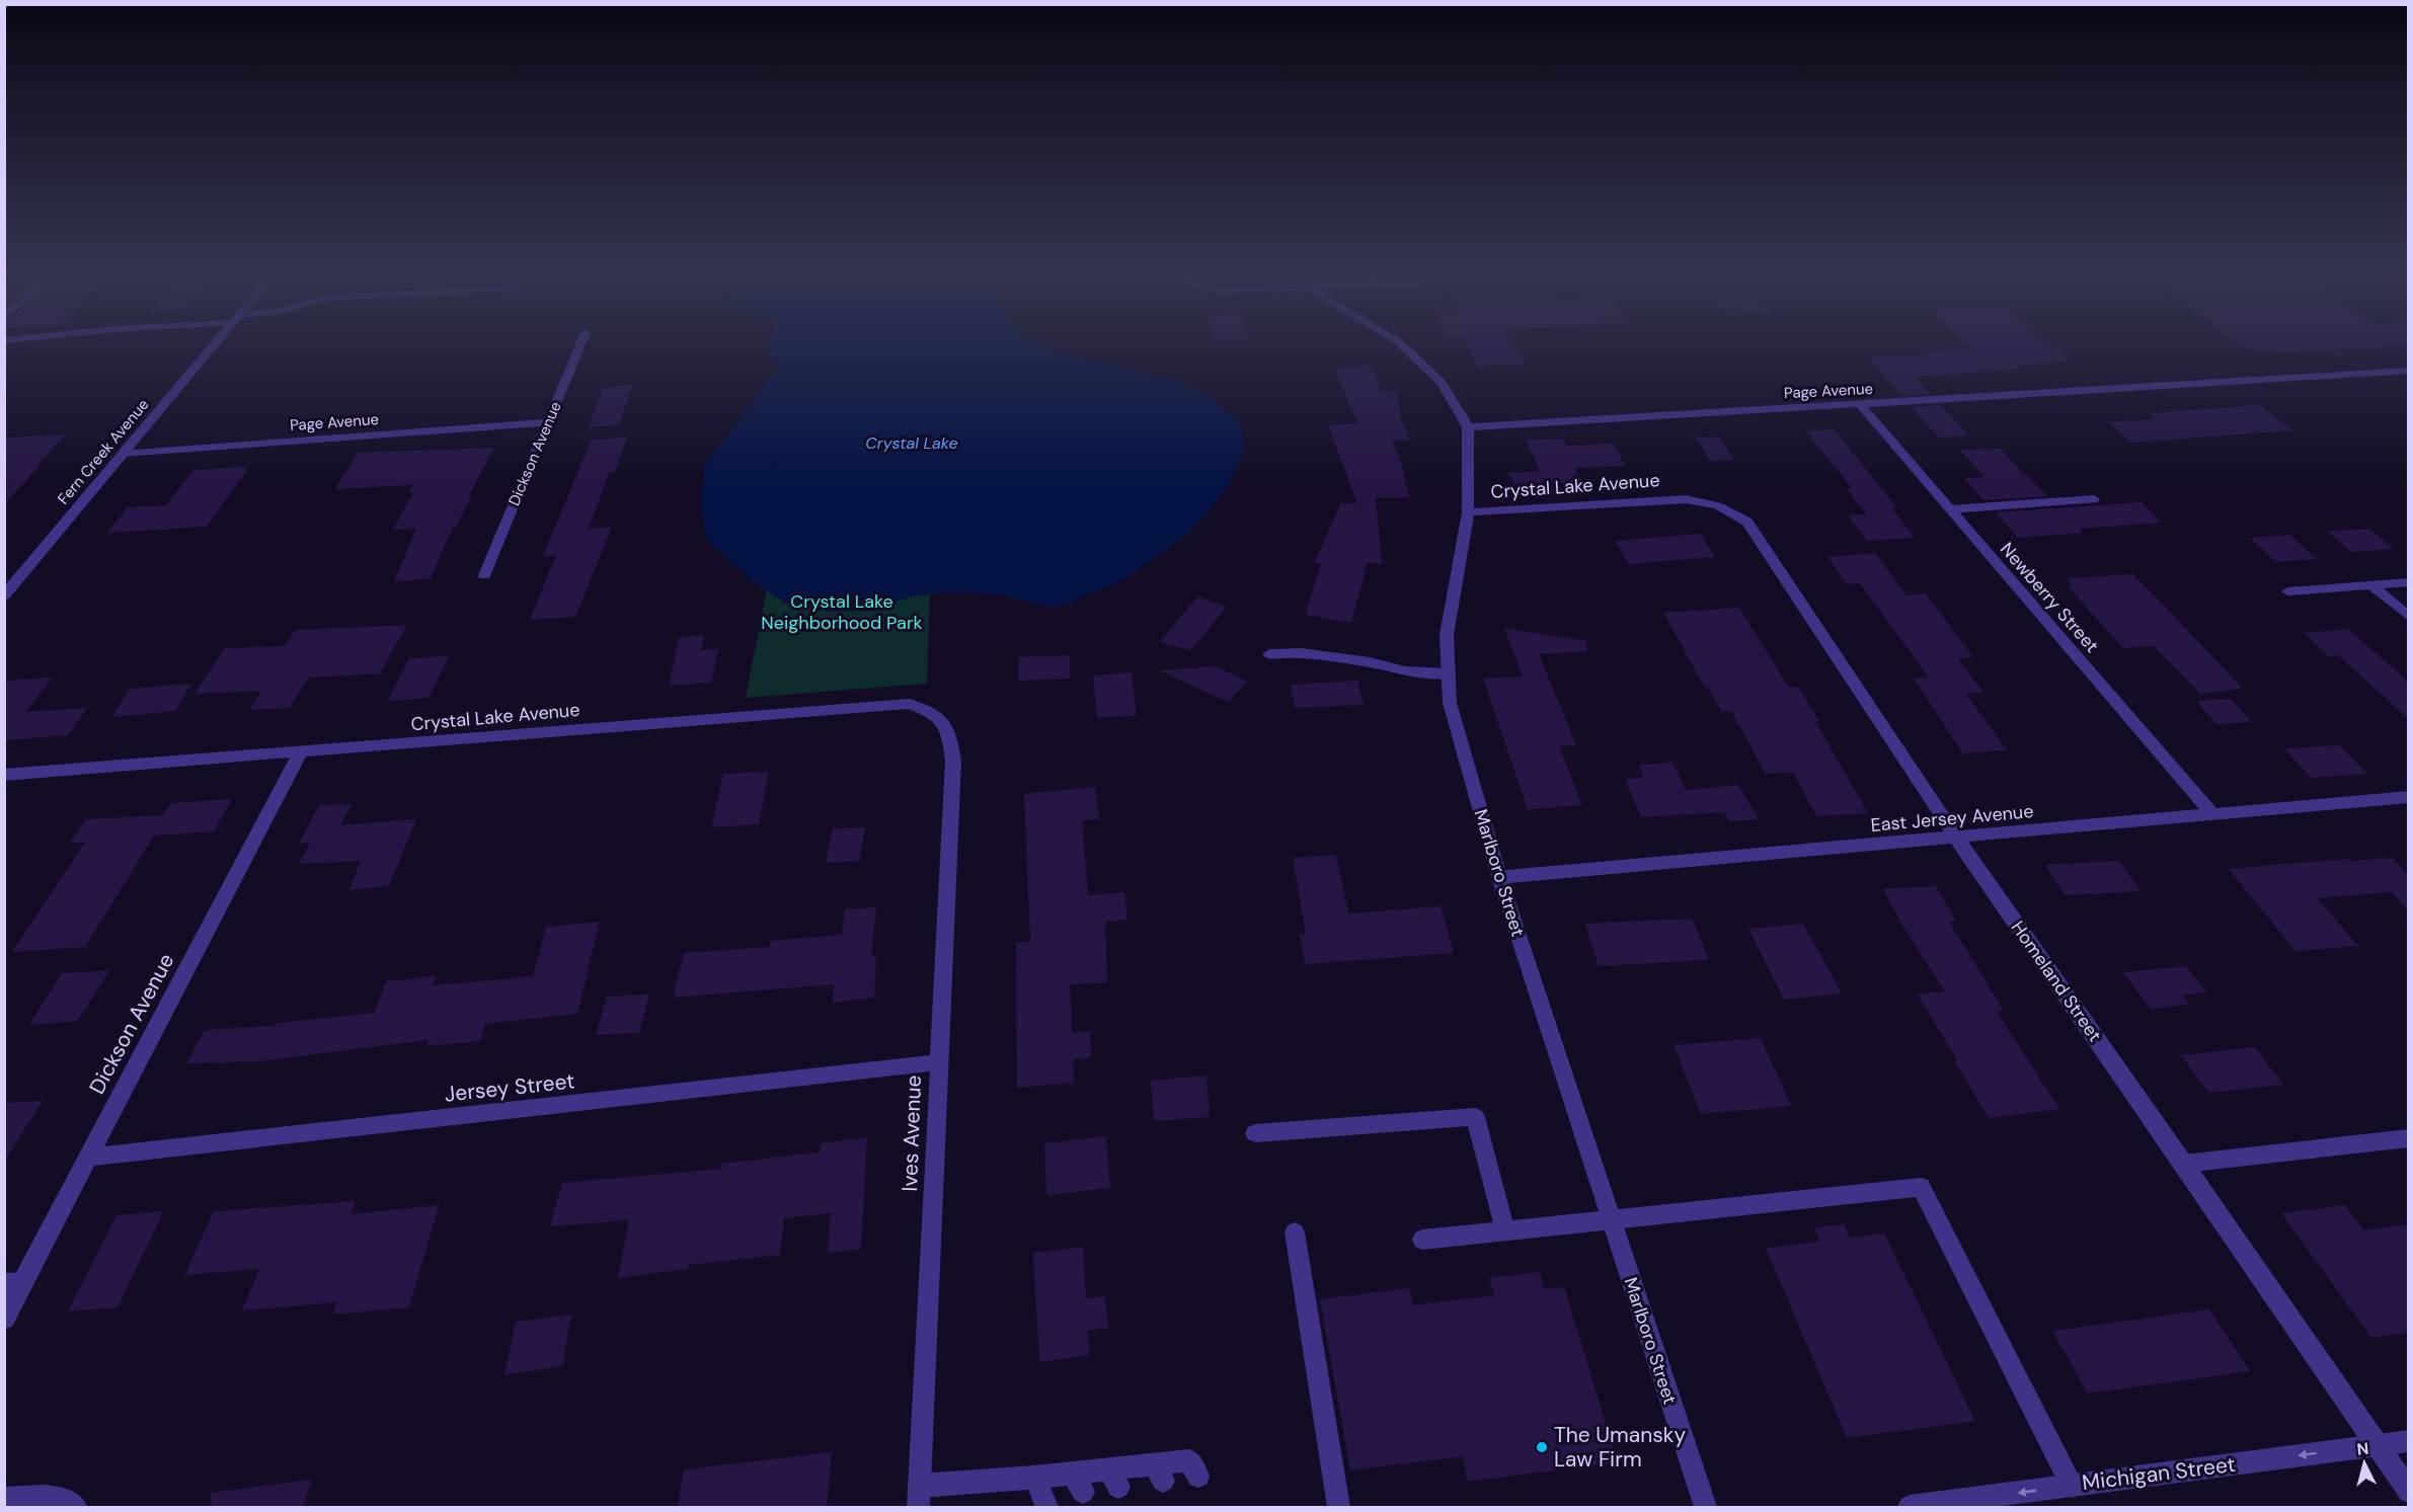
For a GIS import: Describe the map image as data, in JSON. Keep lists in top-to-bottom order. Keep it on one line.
{"streets":{"street":["Page Avenue","Fern Creek Avenue","Dickson Avenue","Crystal Lake Avenue","Newberry Street","East Jersey Avenue","Marlboro Street","Homeland Street","Jersey Street","Ives Avenue","Michigan Street"]},"crossings":[["Page Avenue","Fern Creek Avenue"],["Page Avenue","Dickson Avenue"],["Page Avenue","Newberry Street"],["Page Avenue","Marlboro Street"],["Dickson Avenue","Crystal Lake Avenue"],["Dickson Avenue","Jersey Street"],["Crystal Lake Avenue","Marlboro Street"],["Crystal Lake Avenue","Homeland Street"],["Crystal Lake Avenue","Ives Avenue"],["Newberry Street","East Jersey Avenue"],["East Jersey Avenue","Marlboro Street"],["East Jersey Avenue","Homeland Street"],["Homeland Street","Michigan Street"],["Jersey Street","Ives Avenue"]],"one_way":["Michigan Street"],"water":["Crystal Lake"],"parks":["Crystal Lake Neighborhood Park"],"places":["The Umansky Law Firm"],"north":"top"}
